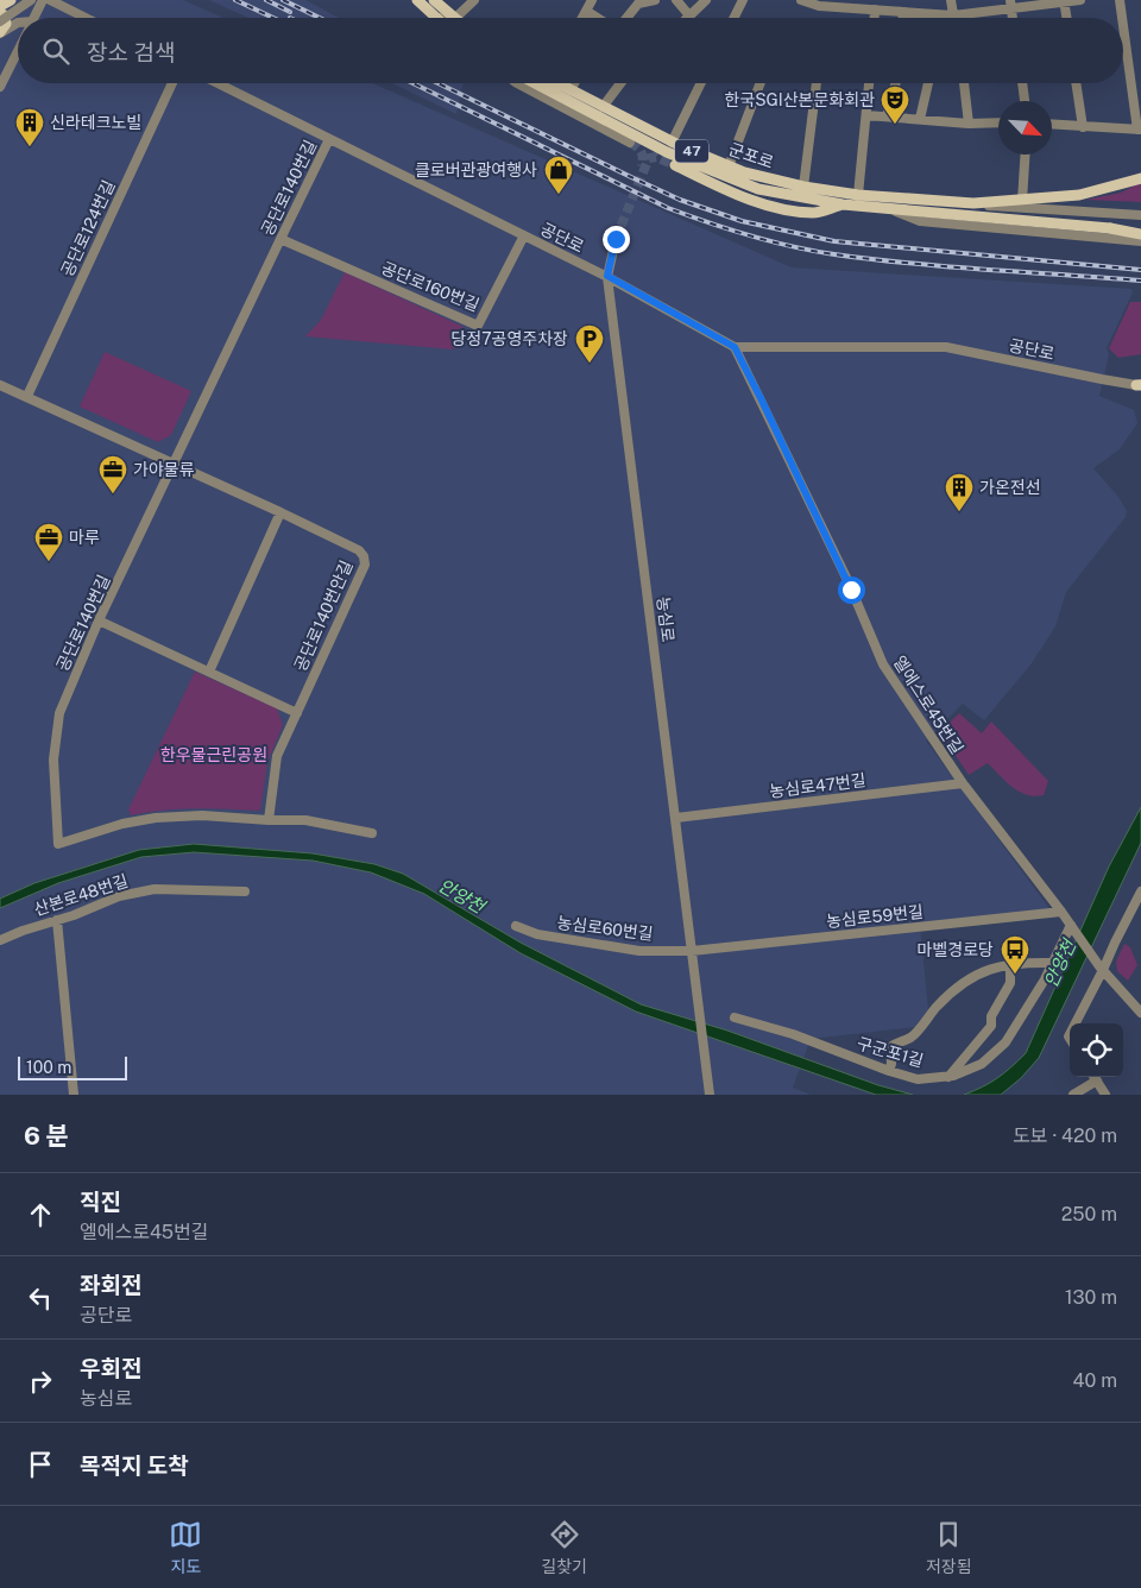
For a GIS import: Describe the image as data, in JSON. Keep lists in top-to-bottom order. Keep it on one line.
{"streets":{"main road":["47","군포로"],"street":["공단로140번길","공단로124번길","공단로","공단로160번길","공단로140번안길","농심로","엘에스로45번길","농심로47번길","산본로48번길","농심로59번길","농심로60번길","구군포1길"]},"crossings":[["공단로140번길","공단로"],["공단로140번길","공단로160번길"],["공단로140번길","공단로140번안길"],["공단로124번길","공단로140번안길"],["공단로","공단로160번길"],["공단로","농심로"],["공단로","엘에스로45번길"],["농심로","농심로47번길"],["농심로","농심로59번길"],["농심로","농심로60번길"],["엘에스로45번길","농심로47번길"],["엘에스로45번길","농심로59번길"],["엘에스로45번길","구군포1길"],["농심로59번길","농심로60번길"]],"water":["안양천"],"parks":["한우물근린공원"],"places":{"theatre":["한국SGI산본문화회관"],"building":["신라테크노빌","가온전선"],"shop":["클로버관광여행사"],"parking":["당정7공영주차장"],"office":["가야물류","마루"],"bus stop":["마벨경로당"]},"scale_bar":"100 m","north":"bottom right","page":{"search":"장소 검색","scale":"100 m","heading":["6 분","도보 · 420 m"],"list":[["직진","엘에스로45번길","250 m"],["좌회전","공단로","130 m"],["우회전","농심로","40 m"],"목적지 도착"],"nav":["지도","길찾기","저장됨"]}}
